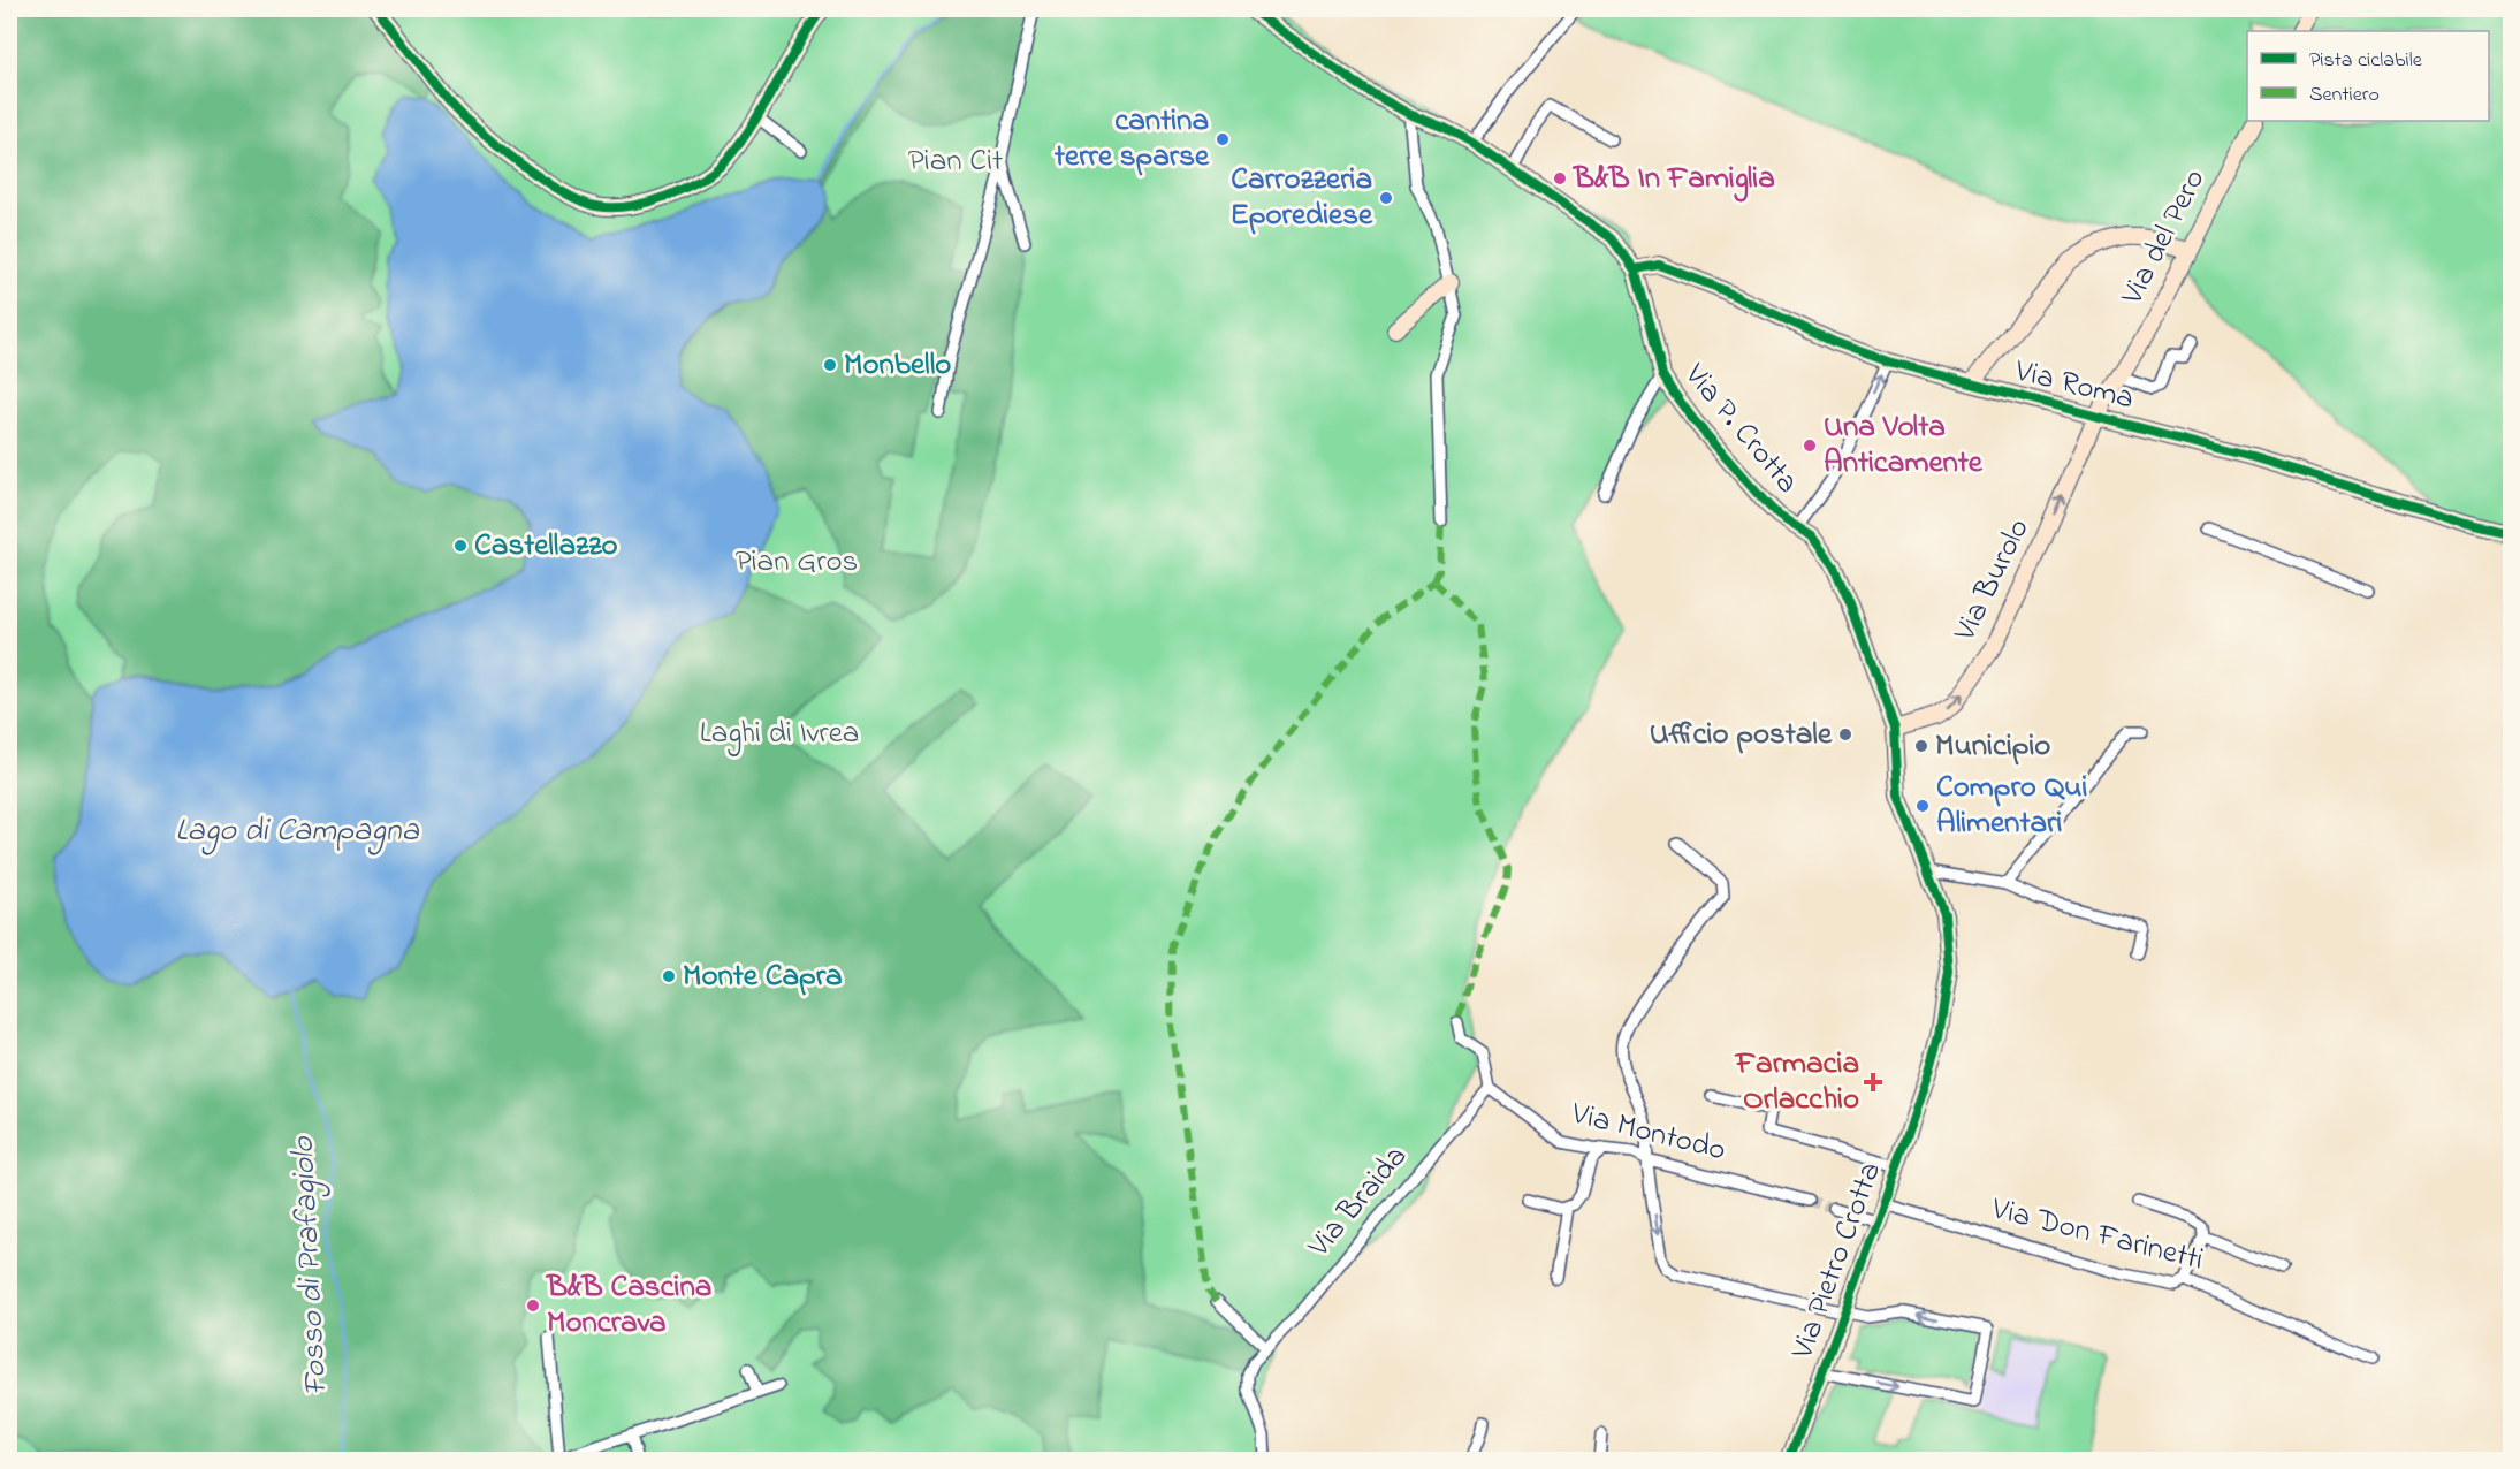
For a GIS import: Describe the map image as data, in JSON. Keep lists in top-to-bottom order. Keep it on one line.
{"streets":{"street":["Via del Pero","Via Roma","Via P. Crotta","Via Burolo","Via Montodo","Via Braida","Via Don Farinetti","Via Pietro Crotta"]},"crossings":[["Via del Pero","Via Roma"],["Via del Pero","Via Burolo"],["Via Roma","Via P. Crotta"],["Via Roma","Via Burolo"],["Via P. Crotta","Via Burolo"],["Via P. Crotta","Via Pietro Crotta"],["Via Montodo","Via Braida"],["Via Montodo","Via Pietro Crotta"],["Via Don Farinetti","Via Pietro Crotta"]],"one_way":["Via Burolo"],"water":["Lago di Campagna","Fosso di Prafagiolo"],"parks":["Pian Cit","Pian Gros","Laghi di Ivrea"],"places":{"other":["cantina terre sparse","B&B In Famiglia","Carrozzeria Eporediese","Monbello","Una Volta Anticamente","Castellazzo","Ufficio postale","Municipio","Compro Qui Alimentari","Monte Capra","B&B Cascina Moncrava"],"health":["Farmacia Orlacchio"]},"legend":["Pista ciclabile","Sentiero"]}
